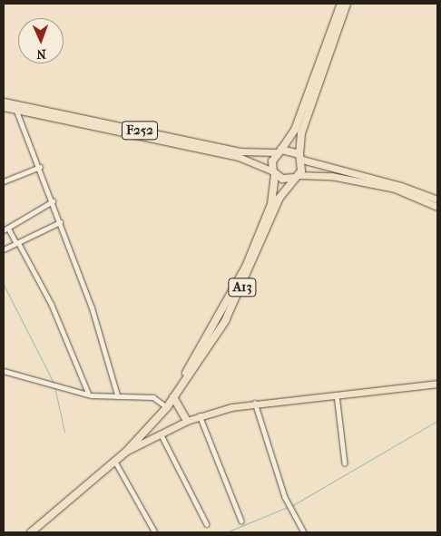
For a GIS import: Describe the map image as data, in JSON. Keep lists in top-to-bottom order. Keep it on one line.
{"streets":{"highway":["A13"],"main road":["F252"]},"crossings":[["F252","A13"]],"north":"bottom"}
